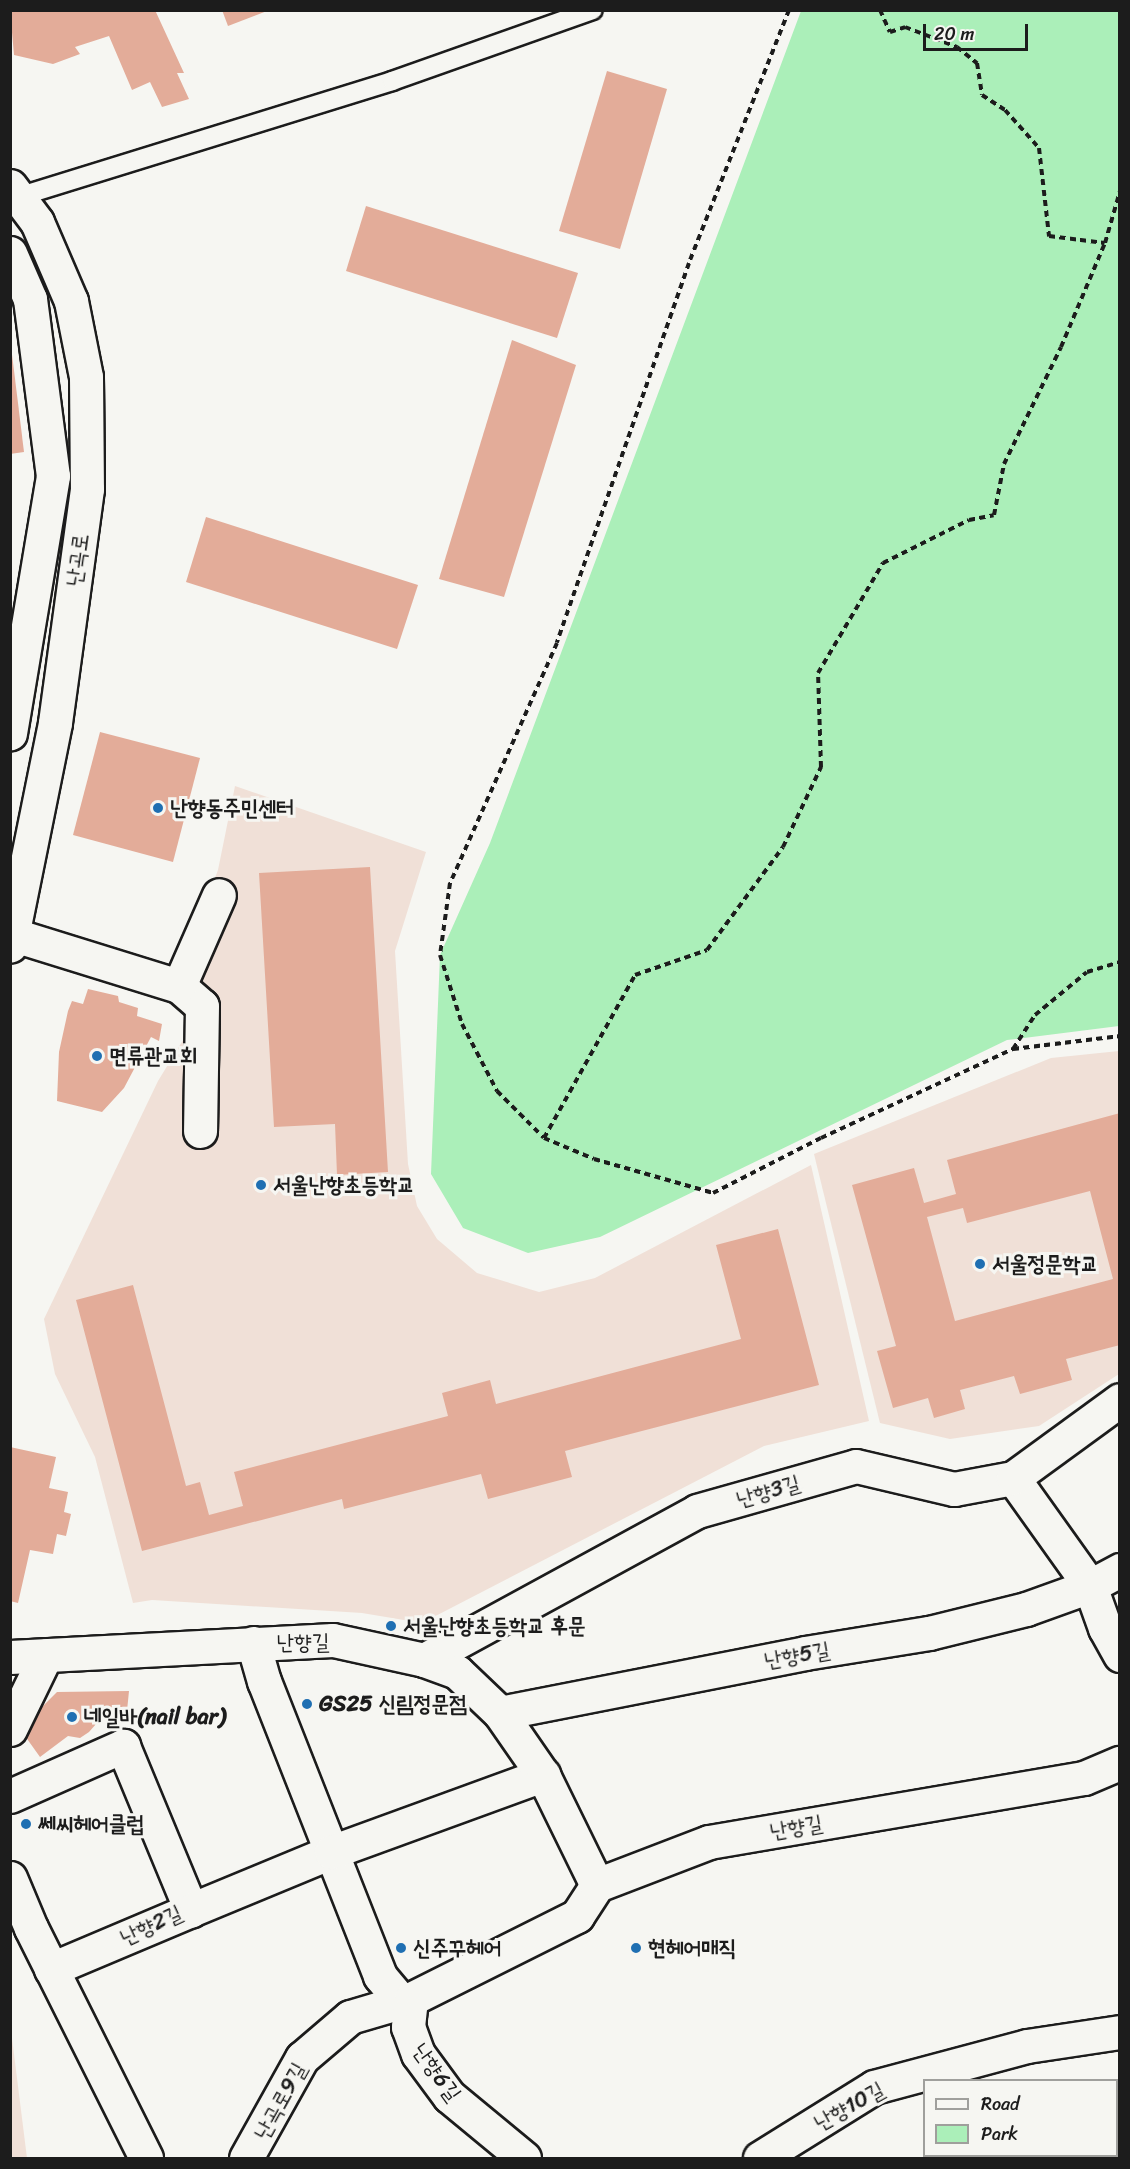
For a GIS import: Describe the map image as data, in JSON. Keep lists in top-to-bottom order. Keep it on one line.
{"streets":{"street":["난곡로","난향3길","난향길","난향5길","난향2길","난향6길","난곡로9길","난향10길"]},"crossings":[["난향3길","난향길"],["난향길","난향5길"],["난향6길","난곡로9길"]],"places":["난향동주민센터","면류관교회","서울난향초등학교","서울정문학교","서울난향초등학교 후문","GS25 신림정문점","네일바(nail bar)","쎄씨헤어클럽","신주꾸헤어","현헤어매직"],"legend":["Road","Park"],"scale_bar":"20 m"}
